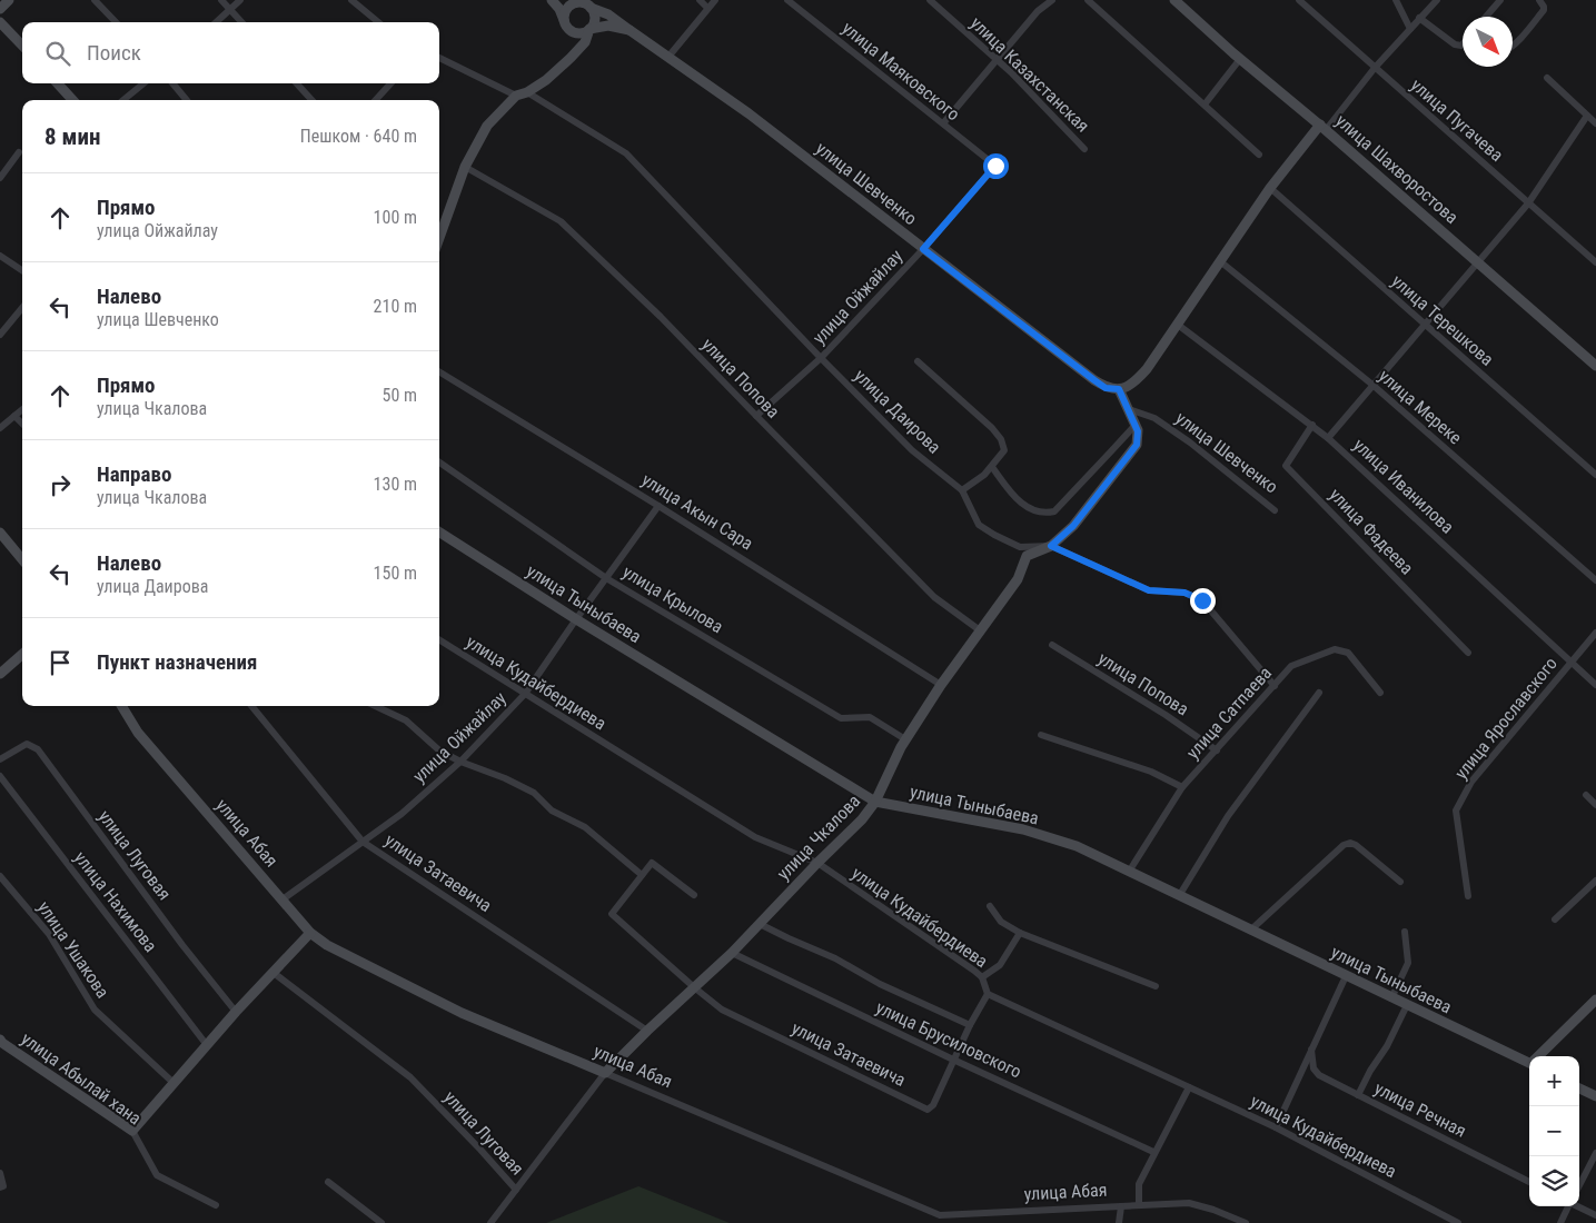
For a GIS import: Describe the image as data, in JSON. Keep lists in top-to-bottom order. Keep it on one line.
{"streets":{"street":["улица Маяковского","улица Казахстанская","улица Пугачева","улица Шахворостова","улица Шевченко","улица Ойжайлау","улица Терешкова","улица Попова","улица Мереке","улица Даирова","улица Иванилова","улица Акын Сара","улица Фадеева","улица Крылова","улица Тыныбаева","улица Кудайбердиева","улица Сатпаева","улица Ярославского","улица Абая","улица Чкалова","улица Луговая","улица Затаевича","улица Нахимова","улица Ушакова","улица Брусиловского","улица Абылай хана","улица Речная"]},"crossings":[["улица Маяковского","улица Ойжайлау"],["улица Шевченко","улица Ойжайлау"],["улица Шевченко","улица Чкалова"],["улица Ойжайлау","улица Попова"],["улица Ойжайлау","улица Даирова"],["улица Ойжайлау","улица Акын Сара"],["улица Ойжайлау","улица Крылова"],["улица Ойжайлау","улица Тыныбаева"],["улица Ойжайлау","улица Кудайбердиева"],["улица Ойжайлау","улица Абая"],["улица Ойжайлау","улица Затаевича"],["улица Попова","улица Сатпаева"],["улица Попова","улица Чкалова"],["улица Даирова","улица Сатпаева"],["улица Даирова","улица Чкалова"],["улица Иванилова","улица Фадеева"],["улица Иванилова","улица Ярославского"],["улица Акын Сара","улица Чкалова"],["улица Крылова","улица Чкалова"],["улица Тыныбаева","улица Сатпаева"],["улица Тыныбаева","улица Чкалова"],["улица Кудайбердиева","улица Чкалова"],["улица Абая","улица Чкалова"],["улица Чкалова","улица Луговая"],["улица Чкалова","улица Затаевича"],["улица Чкалова","улица Брусиловского"],["улица Затаевича","улица Брусиловского"]],"north":"bottom right","page":{"search":"Поиск","heading":["8 мин","Пешком · 640 m"],"list":[["Прямо","улица Ойжайлау","100 m"],["Налево","улица Шевченко","210 m"],["Прямо","улица Чкалова","50 m"],["Направо","улица Чкалова","130 m"],["Налево","улица Даирова","150 m"],"Пункт назначения"],"map_buttons":["+","−"]}}
